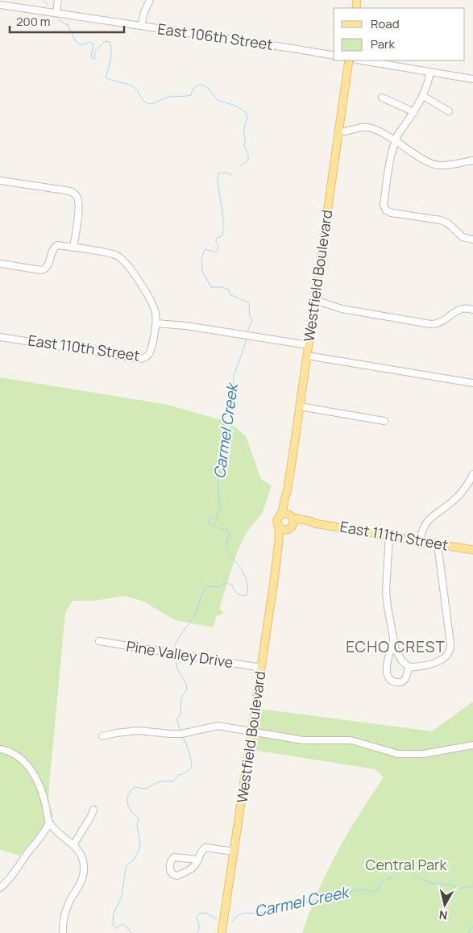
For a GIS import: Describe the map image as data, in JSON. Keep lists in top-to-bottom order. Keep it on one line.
{"streets":{"main road":["Westfield Boulevard","East 111th Street"],"street":["East 106th Street","East 110th Street","Pine Valley Drive"]},"crossings":[["Westfield Boulevard","East 111th Street"],["Westfield Boulevard","Pine Valley Drive"]],"districts":["ECHO CREST"],"water":["Carmel Creek"],"parks":["Central Park"],"legend":["Road","Park"],"scale_bar":"200 m","north":"bottom"}
